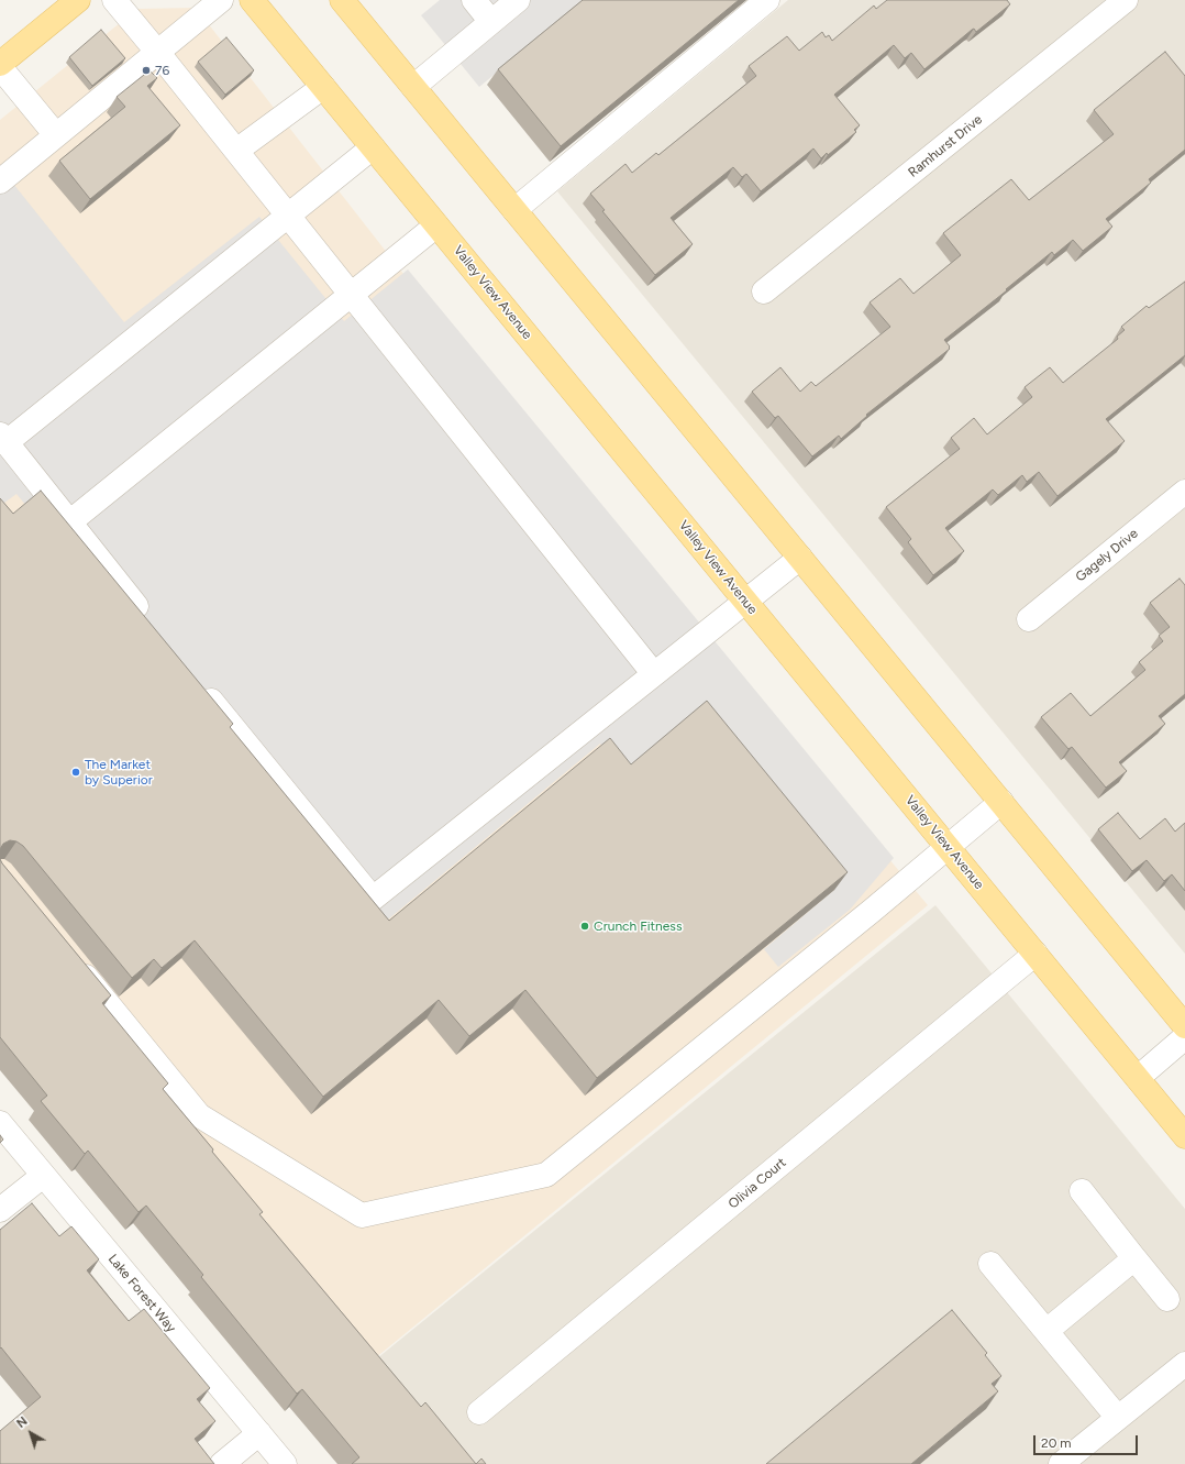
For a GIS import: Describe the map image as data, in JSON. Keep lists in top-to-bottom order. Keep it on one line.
{"streets":{"main road":["Valley View Avenue"],"street":["Ramhurst Drive","Gagely Drive","Olivia Court","Lake Forest Way"]},"crossings":[["Valley View Avenue","Olivia Court"]],"places":["76","The Market by Superior","Crunch Fitness"],"scale_bar":"20 m","north":"top left"}
